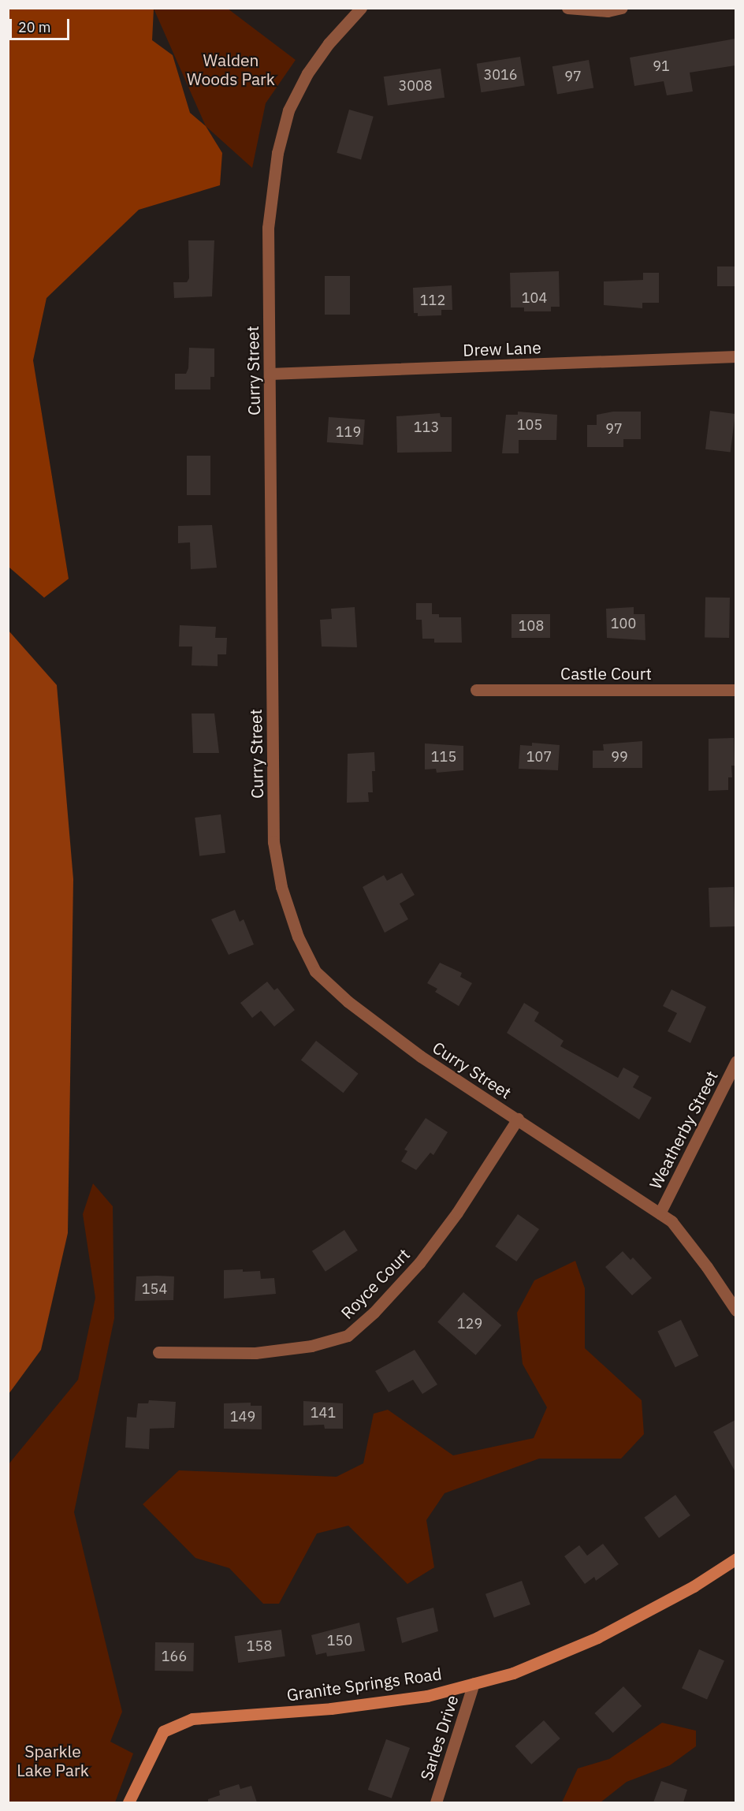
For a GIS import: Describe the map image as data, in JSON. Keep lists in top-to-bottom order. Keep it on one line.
{"streets":{"street":["Drew Lane","Curry Street","Castle Court","Weatherby Street","Royce Court","Granite Springs Road","Sarles Drive"]},"crossings":[["Drew Lane","Curry Street"],["Curry Street","Weatherby Street"],["Curry Street","Royce Court"],["Granite Springs Road","Sarles Drive"]],"parks":["Walden Woods Park","Sparkle Lake Park"],"house_numbers":["91","3016","97","3008","104","112","105","113","97","119","100","108","115","107","99","154","129","141","149","150","158","166"],"scale_bar":"20 m"}
